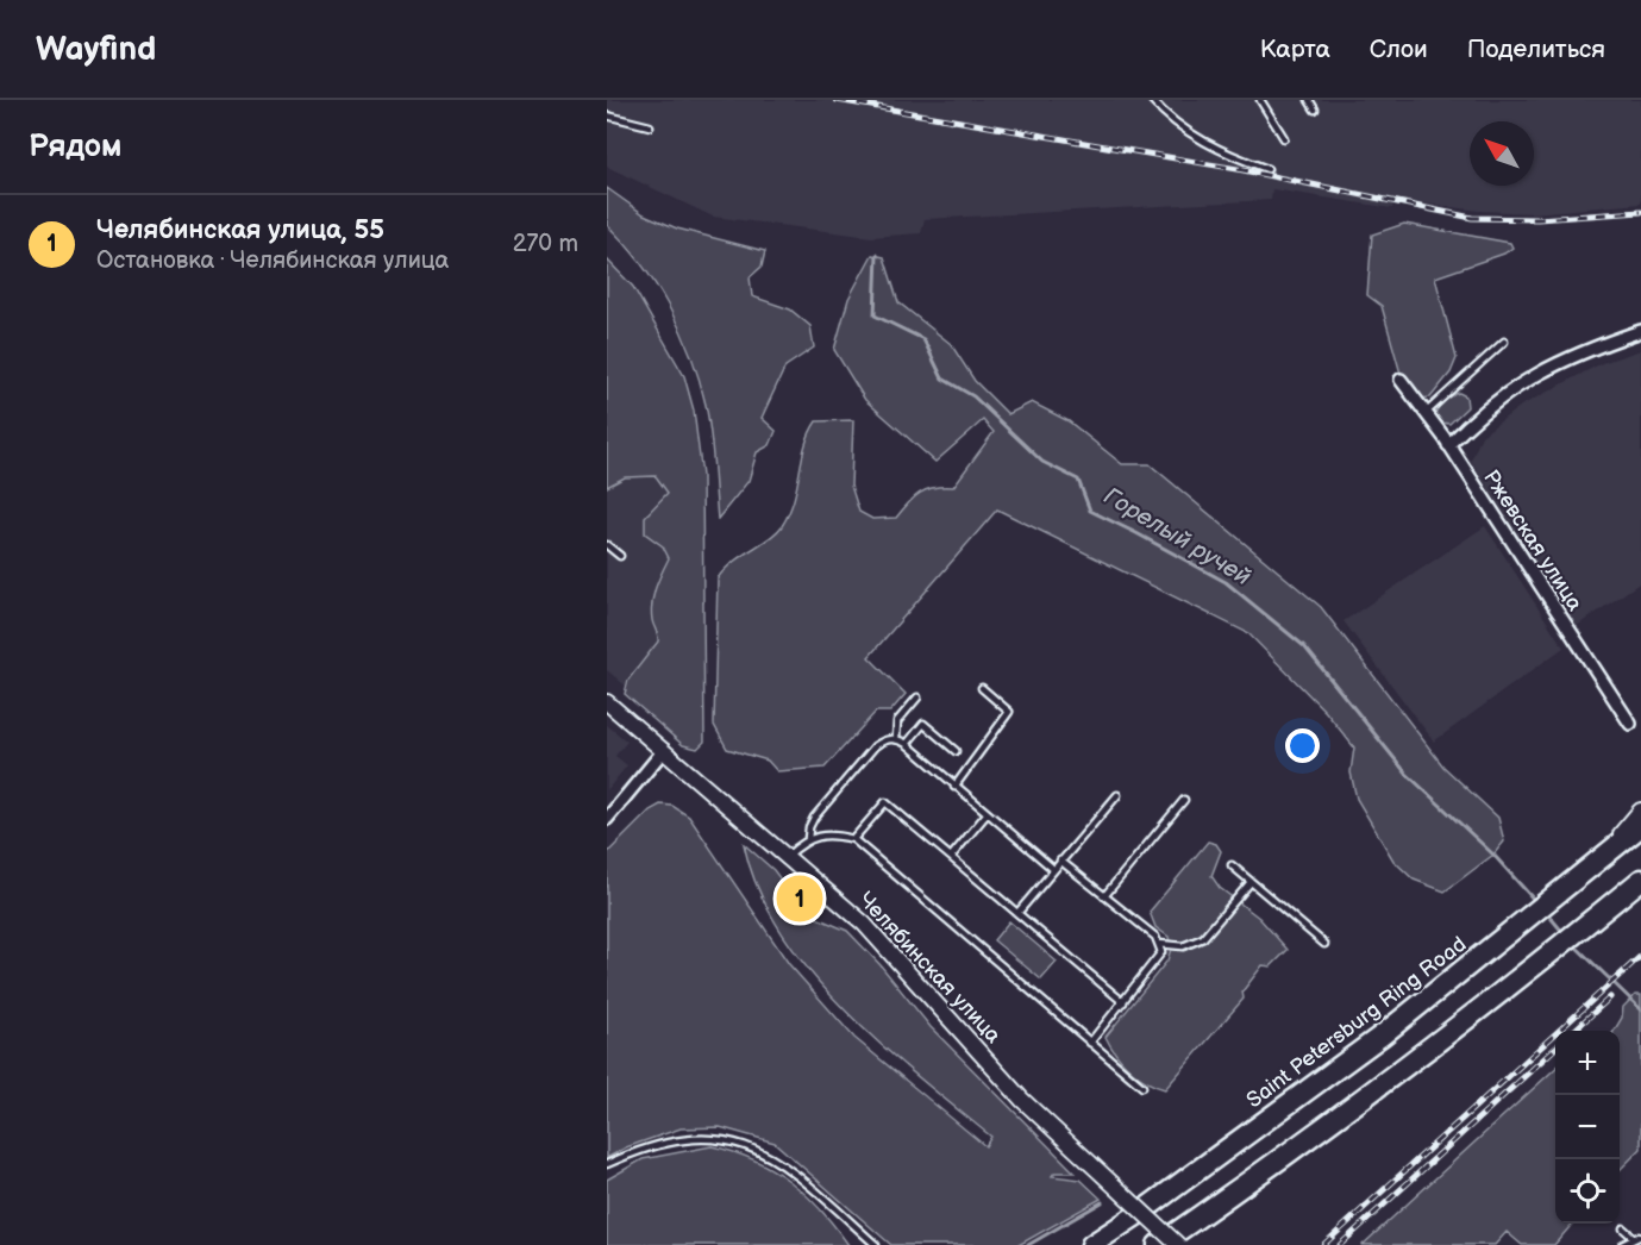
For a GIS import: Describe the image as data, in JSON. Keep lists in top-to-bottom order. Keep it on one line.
{"streets":{"highway":["Saint Petersburg Ring Road"],"street":["Ржевская улица","Челябинская улица"]},"water":["Горелый ручей"],"north":"top left","page":{"header":"Wayfind","nav":["Карта","Слои","Поделиться"],"heading":"Рядом","list":[{"mark":"1","name":"Челябинская улица, 55","note":"Остановка · Челябинская улица","value":"270 m"}],"pins":"1","map_buttons":["+","−"]}}
